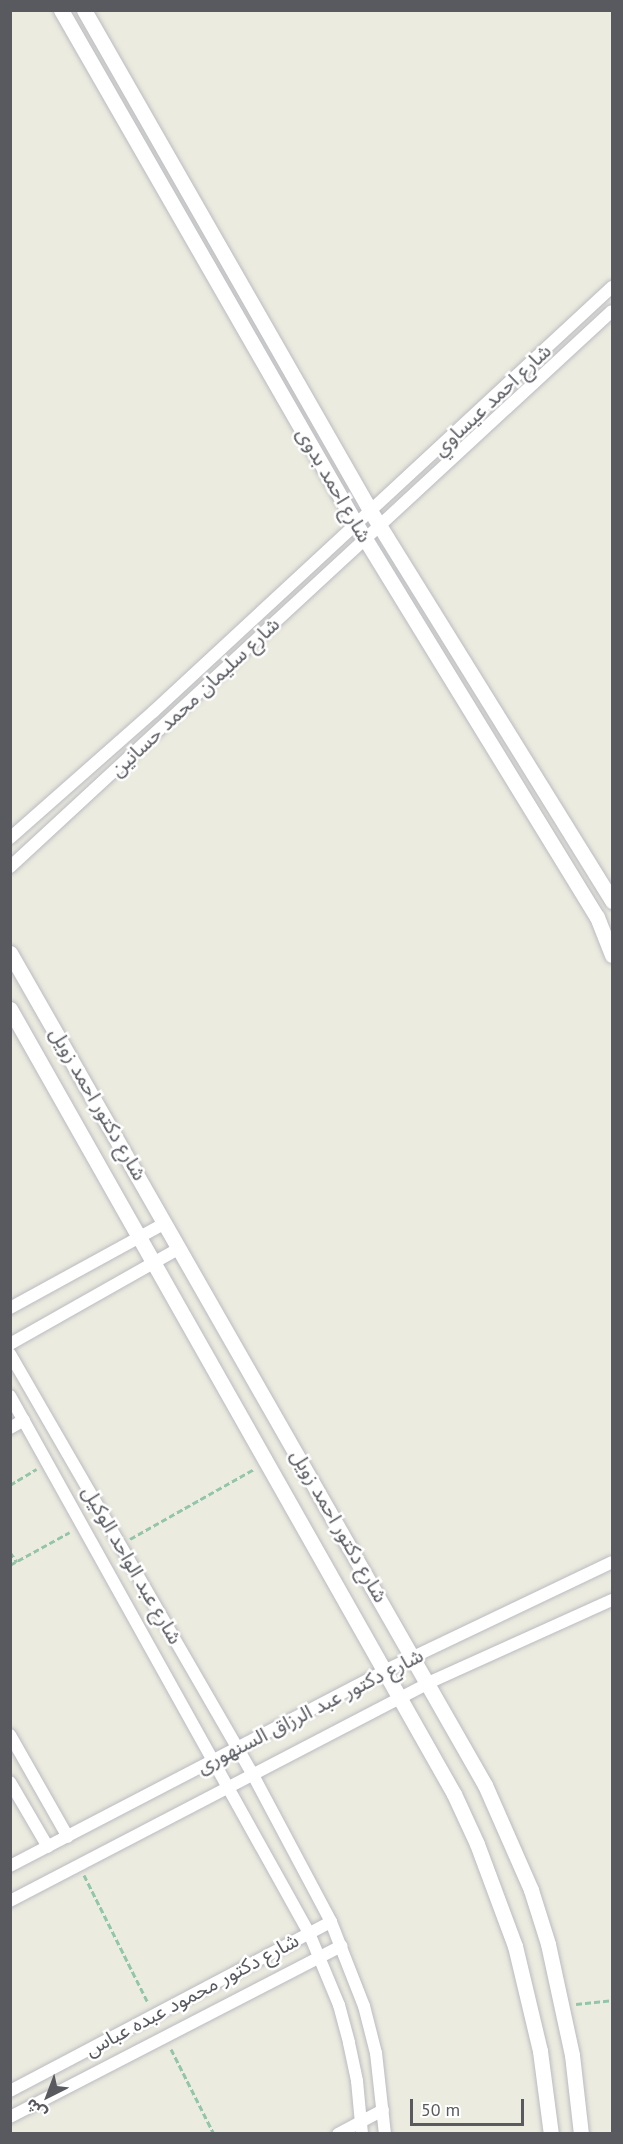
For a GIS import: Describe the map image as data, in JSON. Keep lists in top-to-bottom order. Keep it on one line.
{"streets":{"street":["شارع احمد عيساوي","شارع احمد بدوى","شارع سليمان محمد حسانين","شارع دكتور احمد زويل","شارع عبد الواحد الوكيل","شارع دكتور عبد الرزاق السنهورى","شارع دكتور محمود عبده عباس"]},"crossings":[["شارع احمد عيساوي","شارع احمد بدوى"],["شارع احمد عيساوي","شارع سليمان محمد حسانين"],["شارع احمد بدوى","شارع سليمان محمد حسانين"],["شارع دكتور احمد زويل","شارع دكتور عبد الرزاق السنهورى"],["شارع عبد الواحد الوكيل","شارع دكتور عبد الرزاق السنهورى"],["شارع عبد الواحد الوكيل","شارع دكتور محمود عبده عباس"],["شارع دكتور عبد الرزاق السنهورى","شارع دكتور محمود عبده عباس"]],"scale_bar":"50 m","north":"bottom left"}
